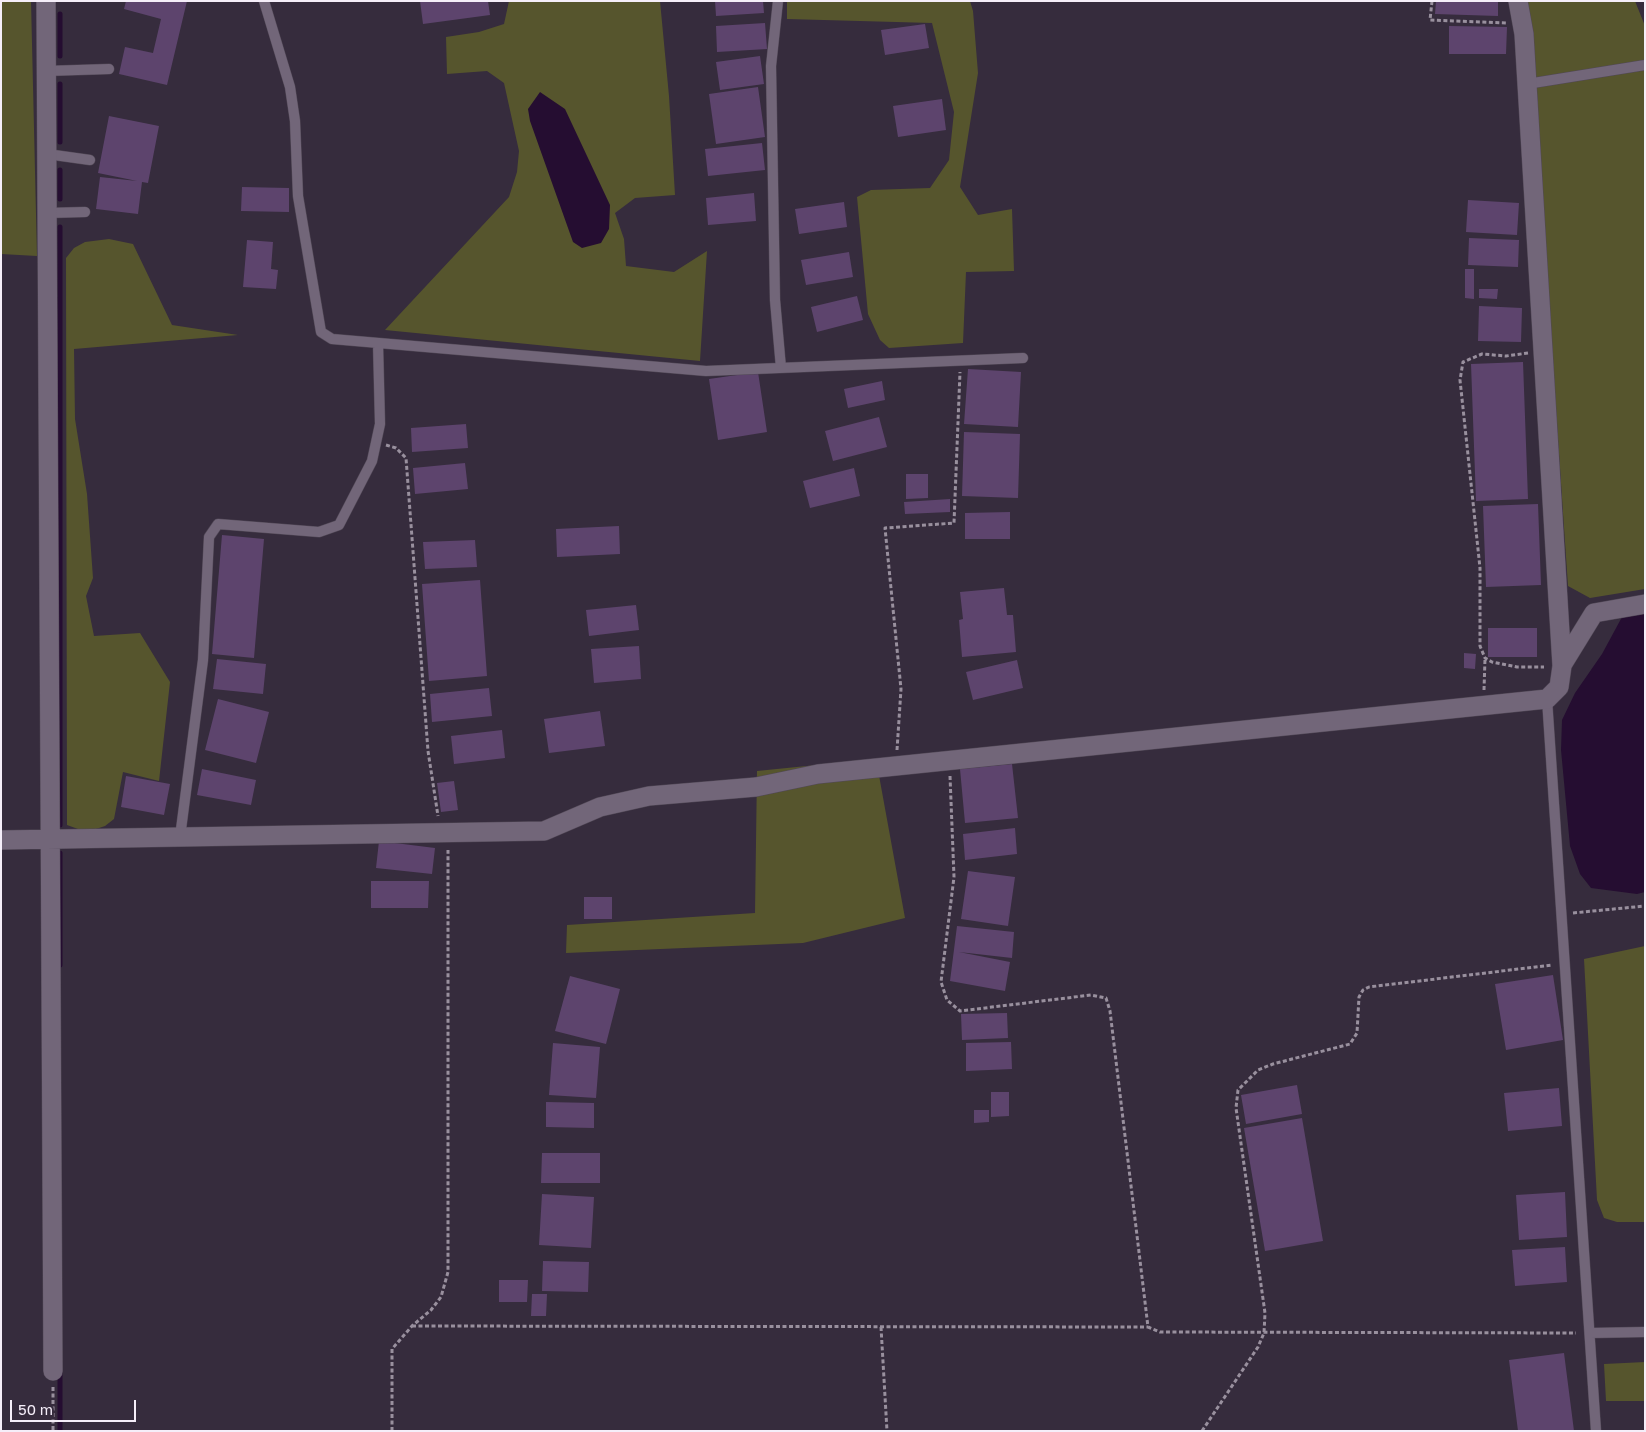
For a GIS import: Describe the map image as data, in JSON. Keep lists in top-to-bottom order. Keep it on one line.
{"scale_bar":"50 m"}
